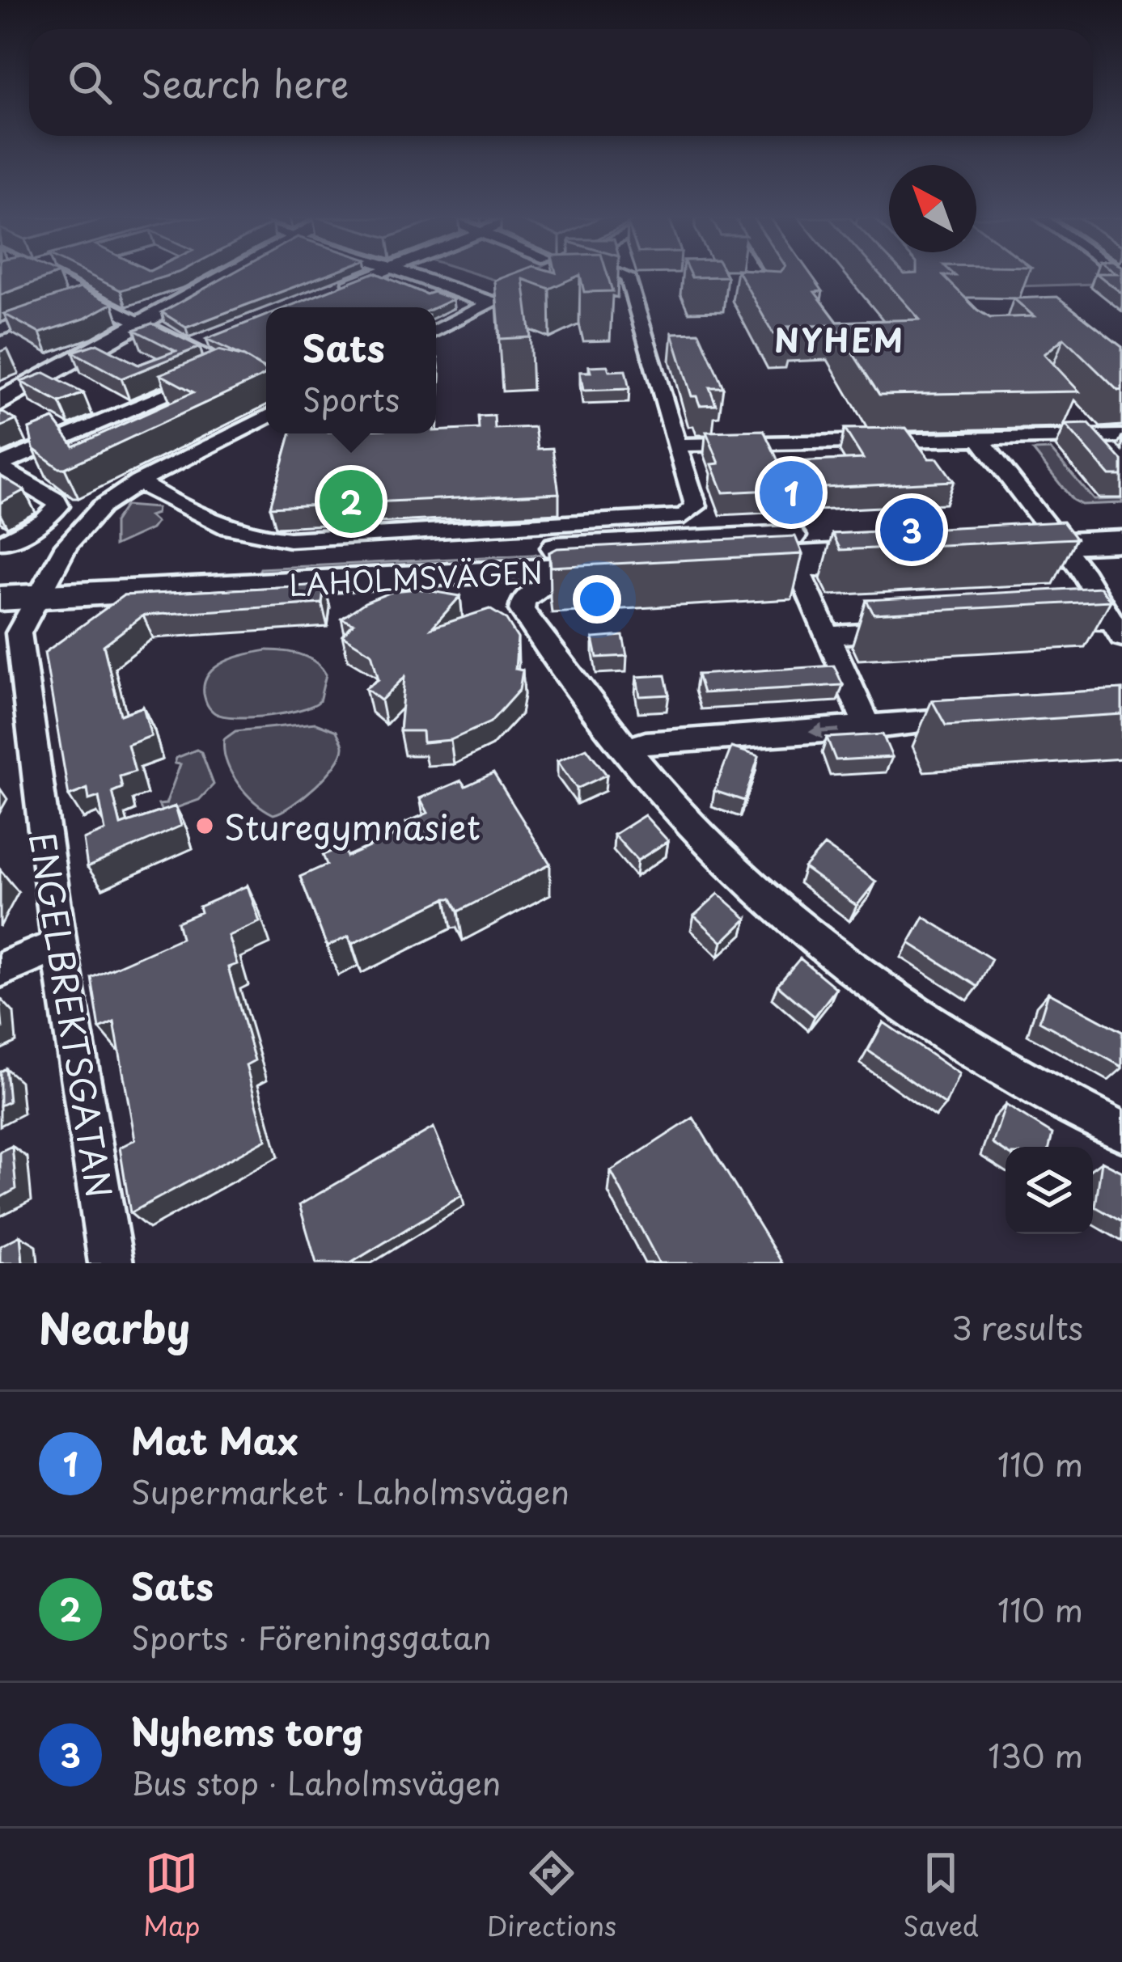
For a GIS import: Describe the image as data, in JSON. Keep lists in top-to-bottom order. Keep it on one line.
{"streets":{"highway":["LAHOLMSVÄGEN"],"street":["ENGELBREKTSGATAN"]},"crossings":[["LAHOLMSVÄGEN","ENGELBREKTSGATAN"]],"districts":["NYHEM"],"places":["Sturegymnasiet"],"north":"top left","page":{"search":"Search here","popup":["Sats","Sports"],"pins":["1","2","3"],"heading":["Nearby","3 results"],"list":[{"mark":"1","name":"Mat Max","note":"Supermarket · Laholmsvägen","value":"110 m"},{"mark":"2","name":"Sats","note":"Sports · Föreningsgatan","value":"110 m"},{"mark":"3","name":"Nyhems torg","note":"Bus stop · Laholmsvägen","value":"130 m"}],"nav":["Map","Directions","Saved"]}}
